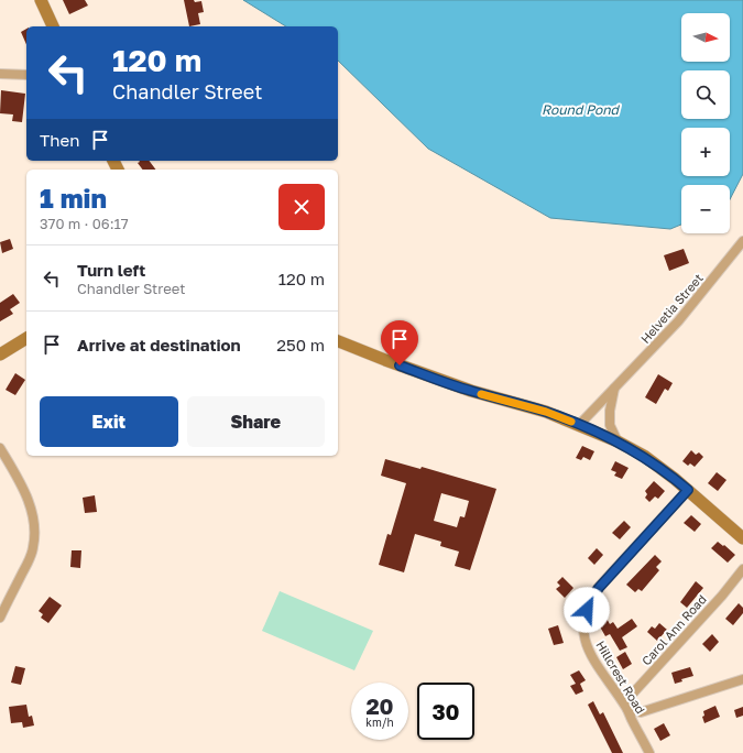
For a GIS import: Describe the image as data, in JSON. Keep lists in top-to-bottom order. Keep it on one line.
{"streets":{"street":["Helvetia Street","Carol Ann Road","Hillcrest Road"]},"crossings":[["Carol Ann Road","Hillcrest Road"]],"water":["Round Pond"],"north":"right","page":{"map_buttons":["+","−"],"turn":["120 m","Chandler Street"],"then":"Then","heading":["1 min","370 m · 06:17"],"list":[{"name":"Turn left","note":"Chandler Street","value":"120 m"},{"name":"Arrive at destination","value":"250 m"}],"buttons":["Exit","Share"],"speed":"20 km/h","limit":"30"}}
